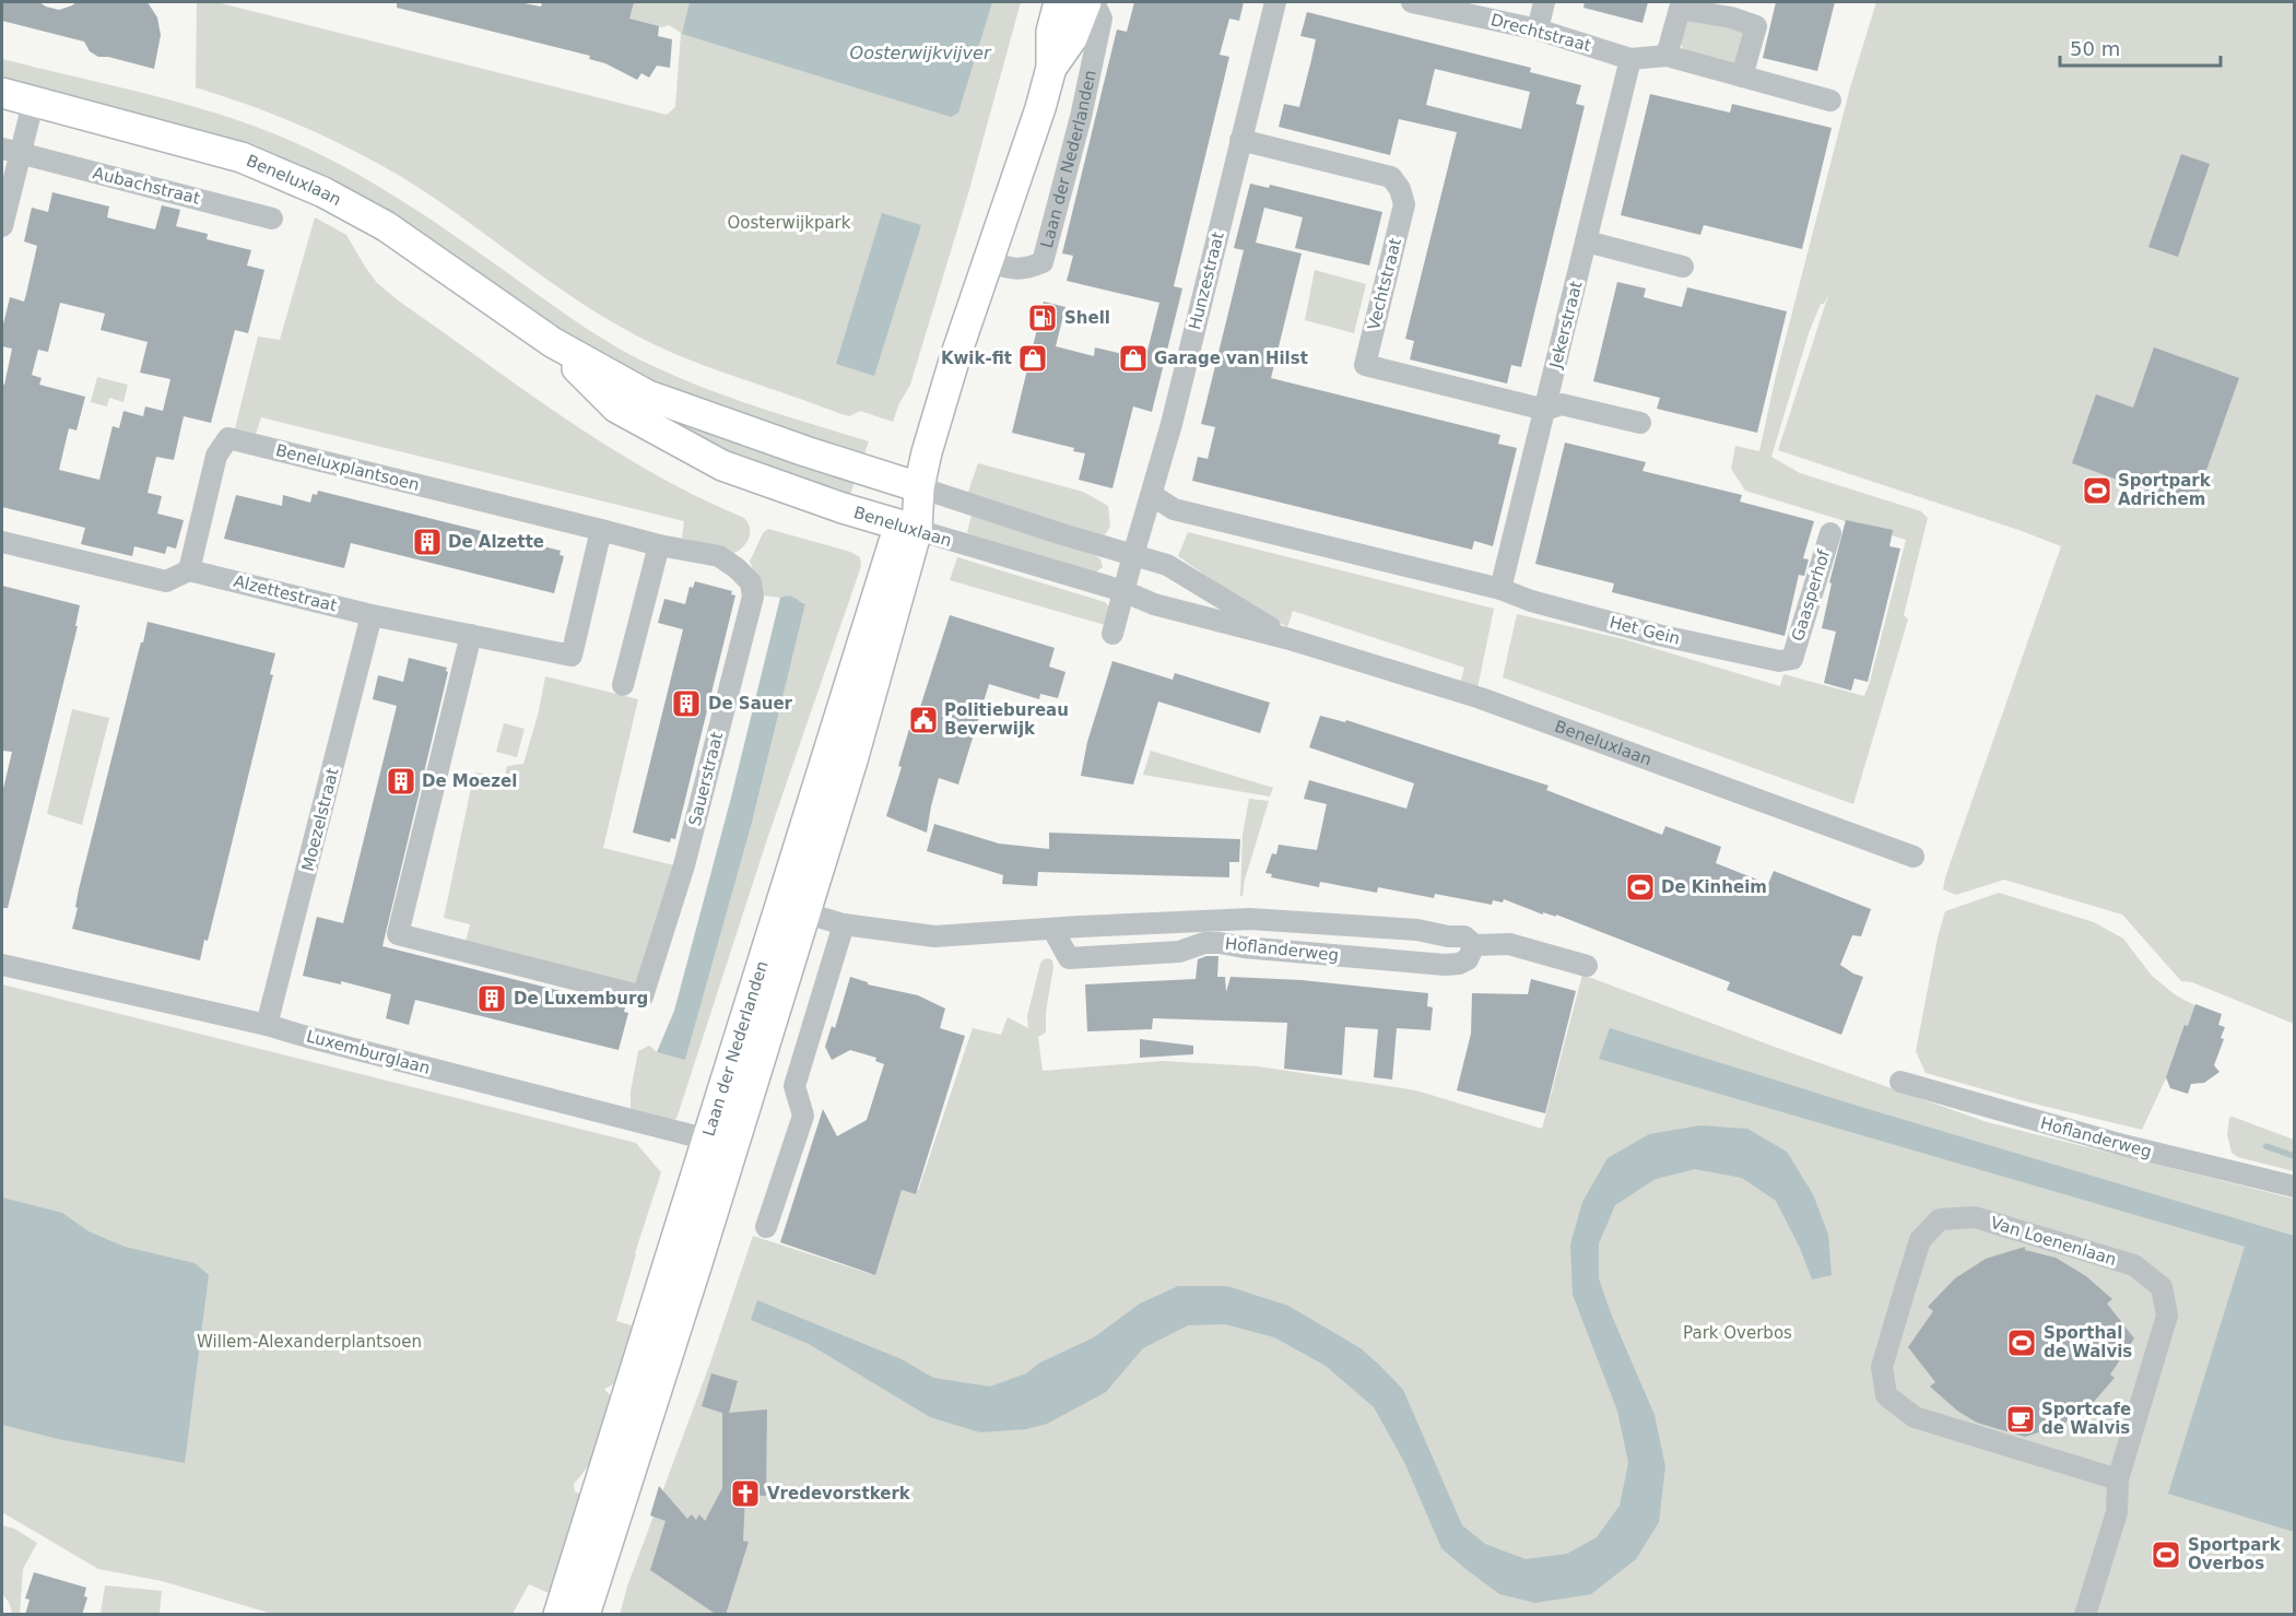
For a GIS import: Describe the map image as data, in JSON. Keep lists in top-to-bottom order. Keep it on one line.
{"streets":{"main road":["Laan der Nederlanden","Beneluxlaan"],"street":["Drechtstraat","Aubachstraat","Hunzestraat","Vechtstraat","Jekerstraat","Beneluxplantsoen","Alzettestraat","Gaasperhof","Het Gein","Sauerstraat","Moezelstraat","Hoflanderweg","Luxemburglaan","Van Loenenlaan"]},"crossings":[["Drechtstraat","Jekerstraat"],["Laan der Nederlanden","Beneluxlaan"],["Laan der Nederlanden","Hoflanderweg"],["Laan der Nederlanden","Luxemburglaan"],["Beneluxlaan","Hunzestraat"],["Hunzestraat","Vechtstraat"],["Vechtstraat","Jekerstraat"],["Jekerstraat","Het Gein"],["Beneluxplantsoen","Alzettestraat"],["Beneluxplantsoen","Sauerstraat"],["Alzettestraat","Sauerstraat"],["Alzettestraat","Moezelstraat"],["Gaasperhof","Het Gein"],["Moezelstraat","Luxemburglaan"]],"water":["Oosterwijkvijver"],"parks":["Oosterwijkpark","Park Overbos","Willem-Alexanderplantsoen"],"places":{"fuel station":["Shell"],"shop":["Kwik-fit","Garage van Hilst"],"sports":["Sportpark Adrichem","De Kinheim","Sporthal de Walvis","Sportpark Overbos"],"building":["De Alzette","De Sauer","De Moezel","De Luxemburg"],"public building":["Politiebureau Beverwijk"],"cafe":["Sportcafe de Walvis"],"church":["Vredevorstkerk"]},"scale_bar":"50 m"}
